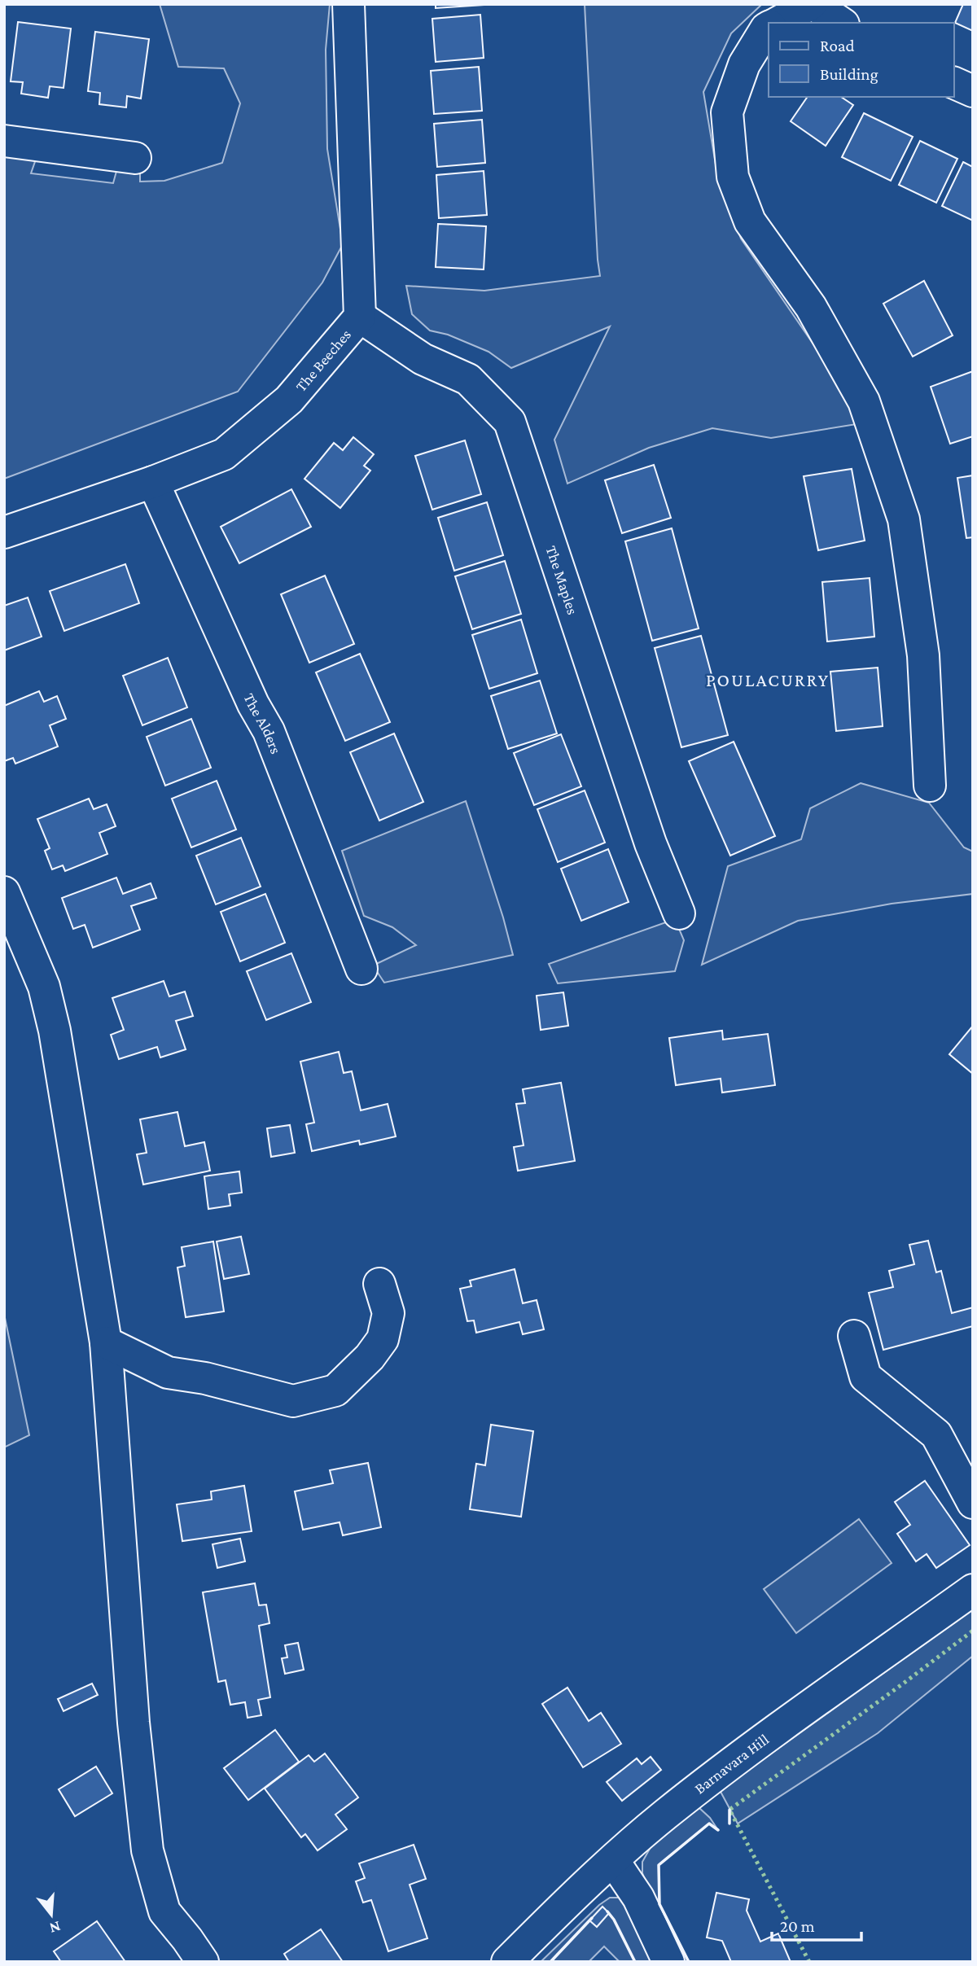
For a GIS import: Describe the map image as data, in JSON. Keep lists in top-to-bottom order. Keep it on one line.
{"streets":{"street":["The Beeches","The Maples","The Alders","Barnavara Hill"]},"crossings":[["The Beeches","The Maples"],["The Beeches","The Alders"]],"districts":["POULACURRY"],"legend":["Road","Building"],"scale_bar":"20 m","north":"bottom"}
